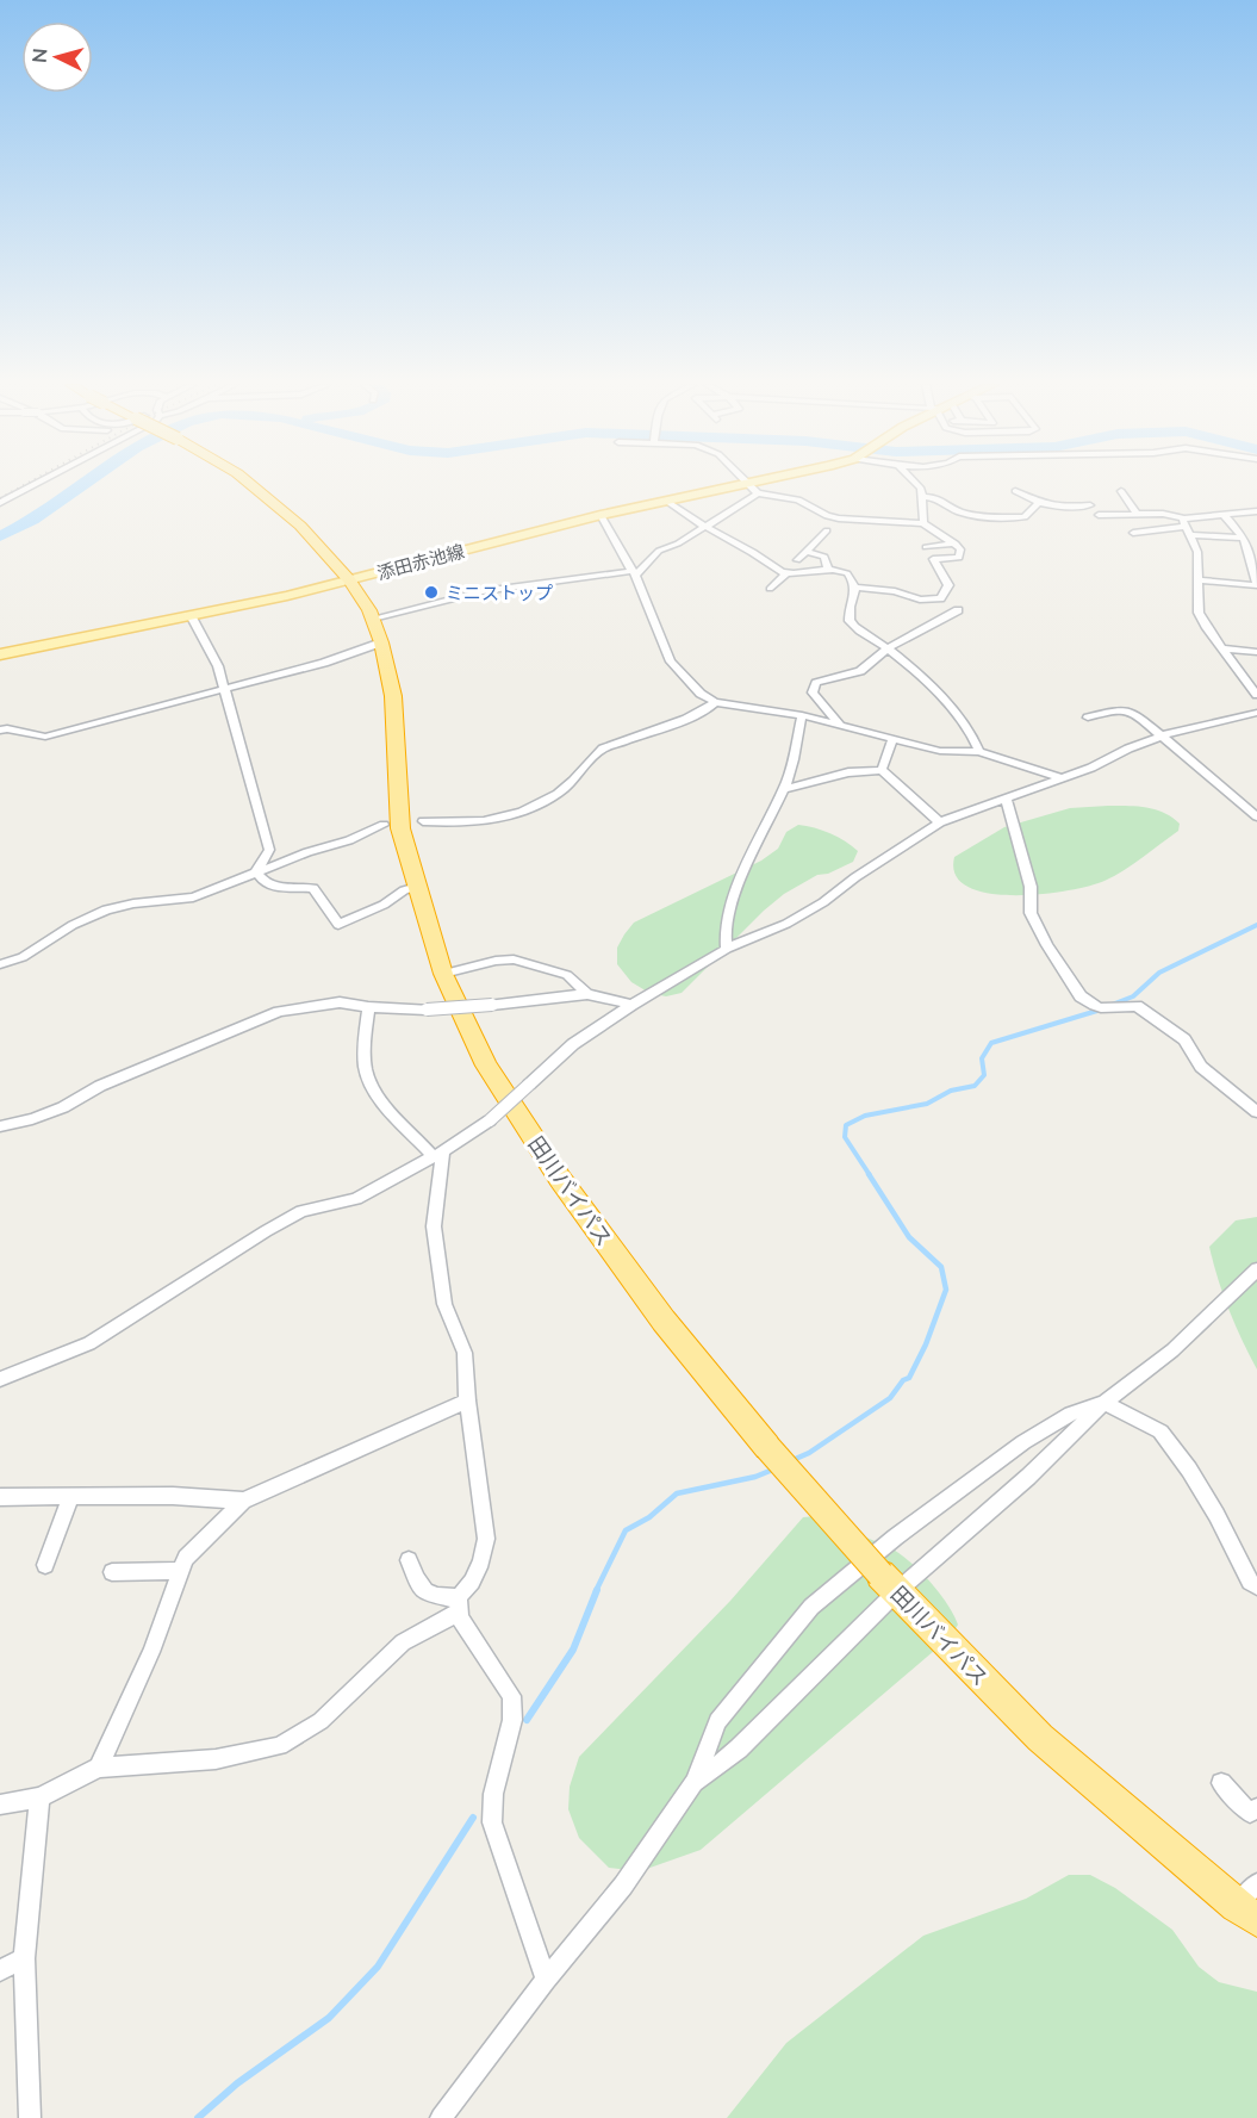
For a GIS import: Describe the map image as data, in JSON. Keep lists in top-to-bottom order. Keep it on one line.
{"streets":{"highway":["田川バイパス"],"main road":["添田赤池線"]},"crossings":[["添田赤池線","田川バイパス"]],"places":["ミニストップ"],"north":"left"}
